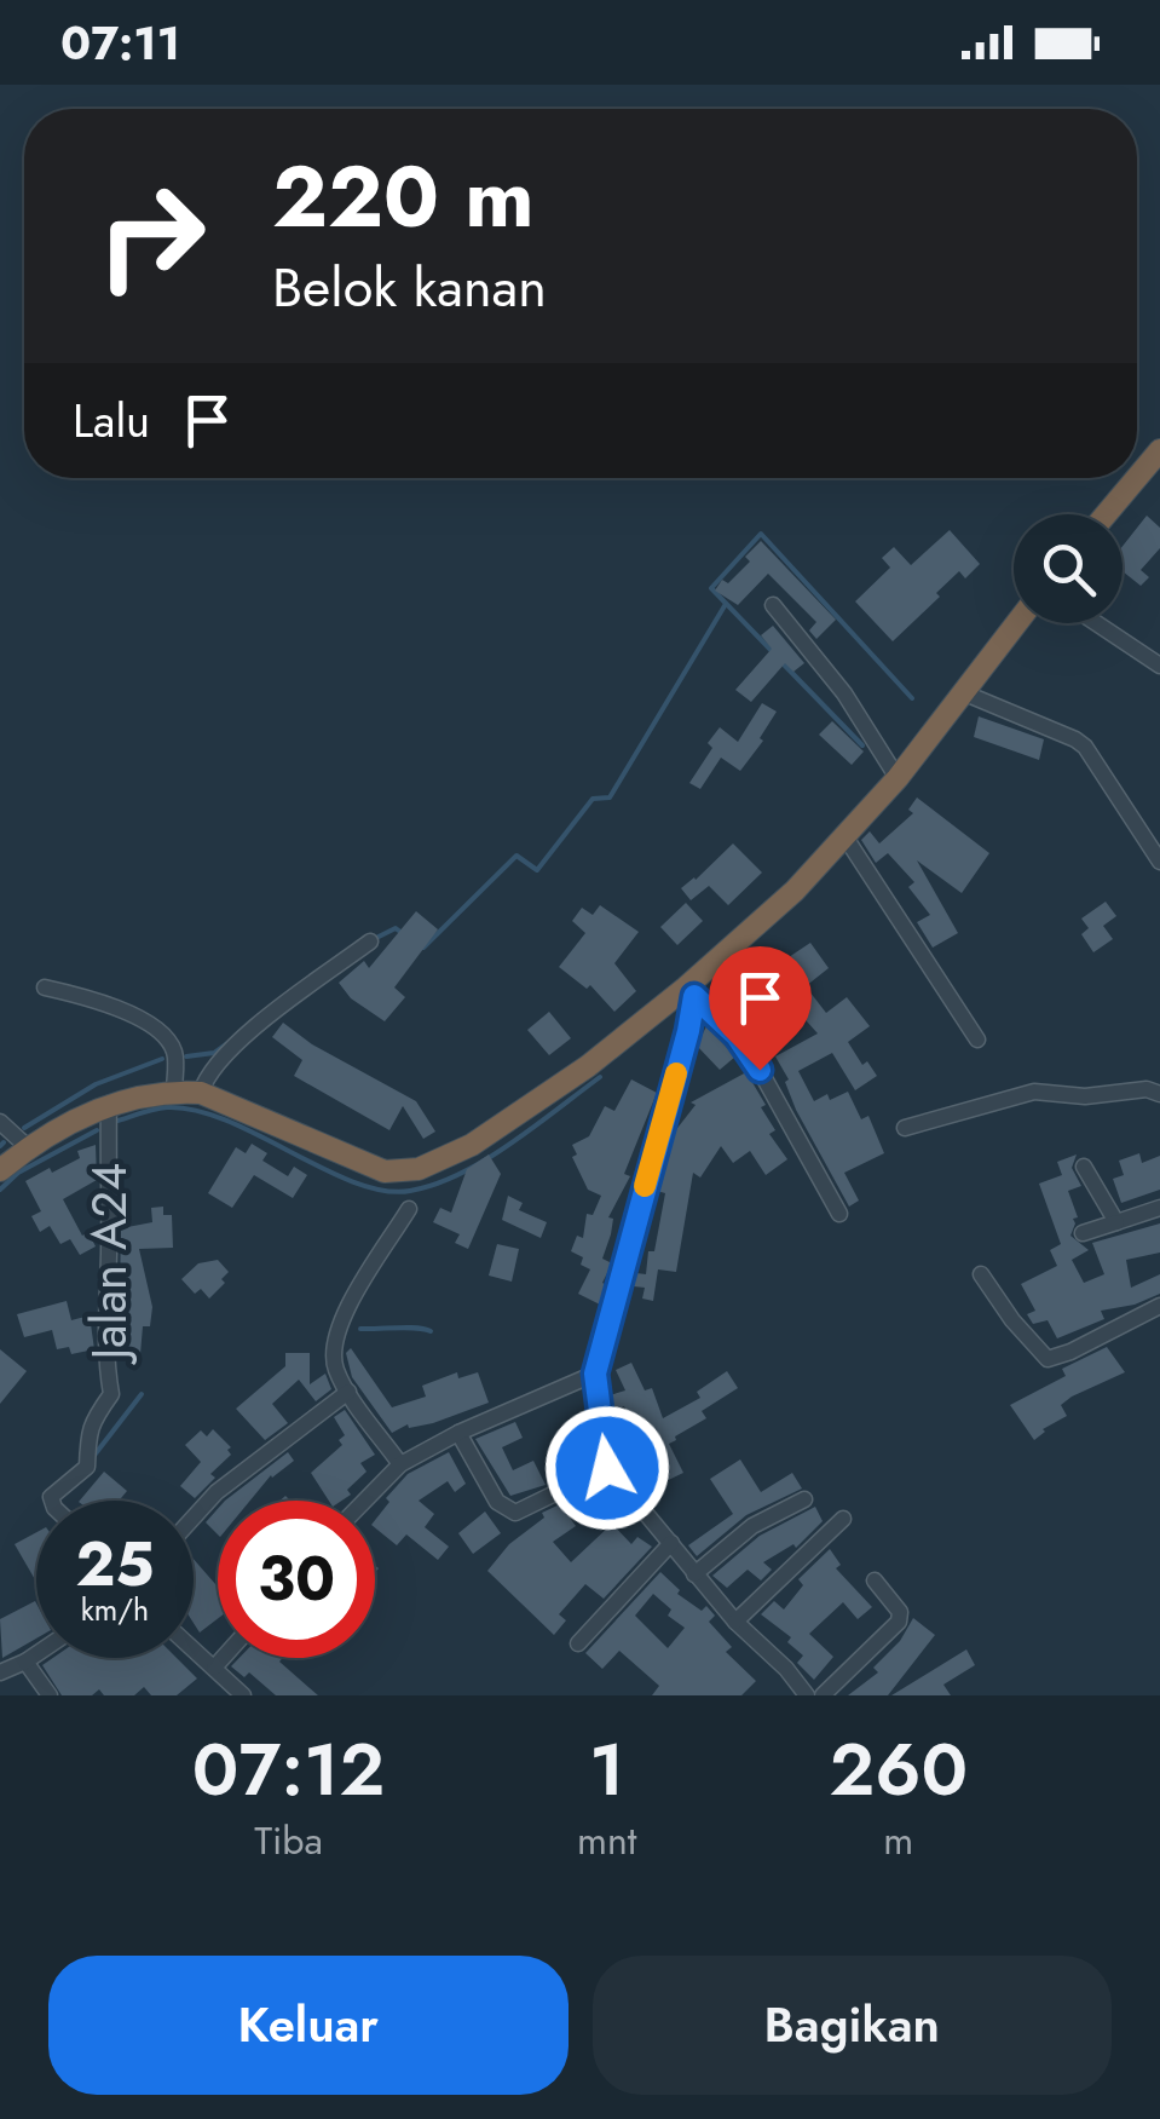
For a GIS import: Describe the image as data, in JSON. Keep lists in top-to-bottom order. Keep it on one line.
{"streets":{"street":["Jalan A24"]},"page":{"status":"07:11","turn":["220 m","Belok kanan"],"then":"Lalu","speed":"25 km/h","limit":"30","eta":["07:12","Tiba","1","mnt","260","m"],"buttons":["Keluar","Bagikan"]}}
